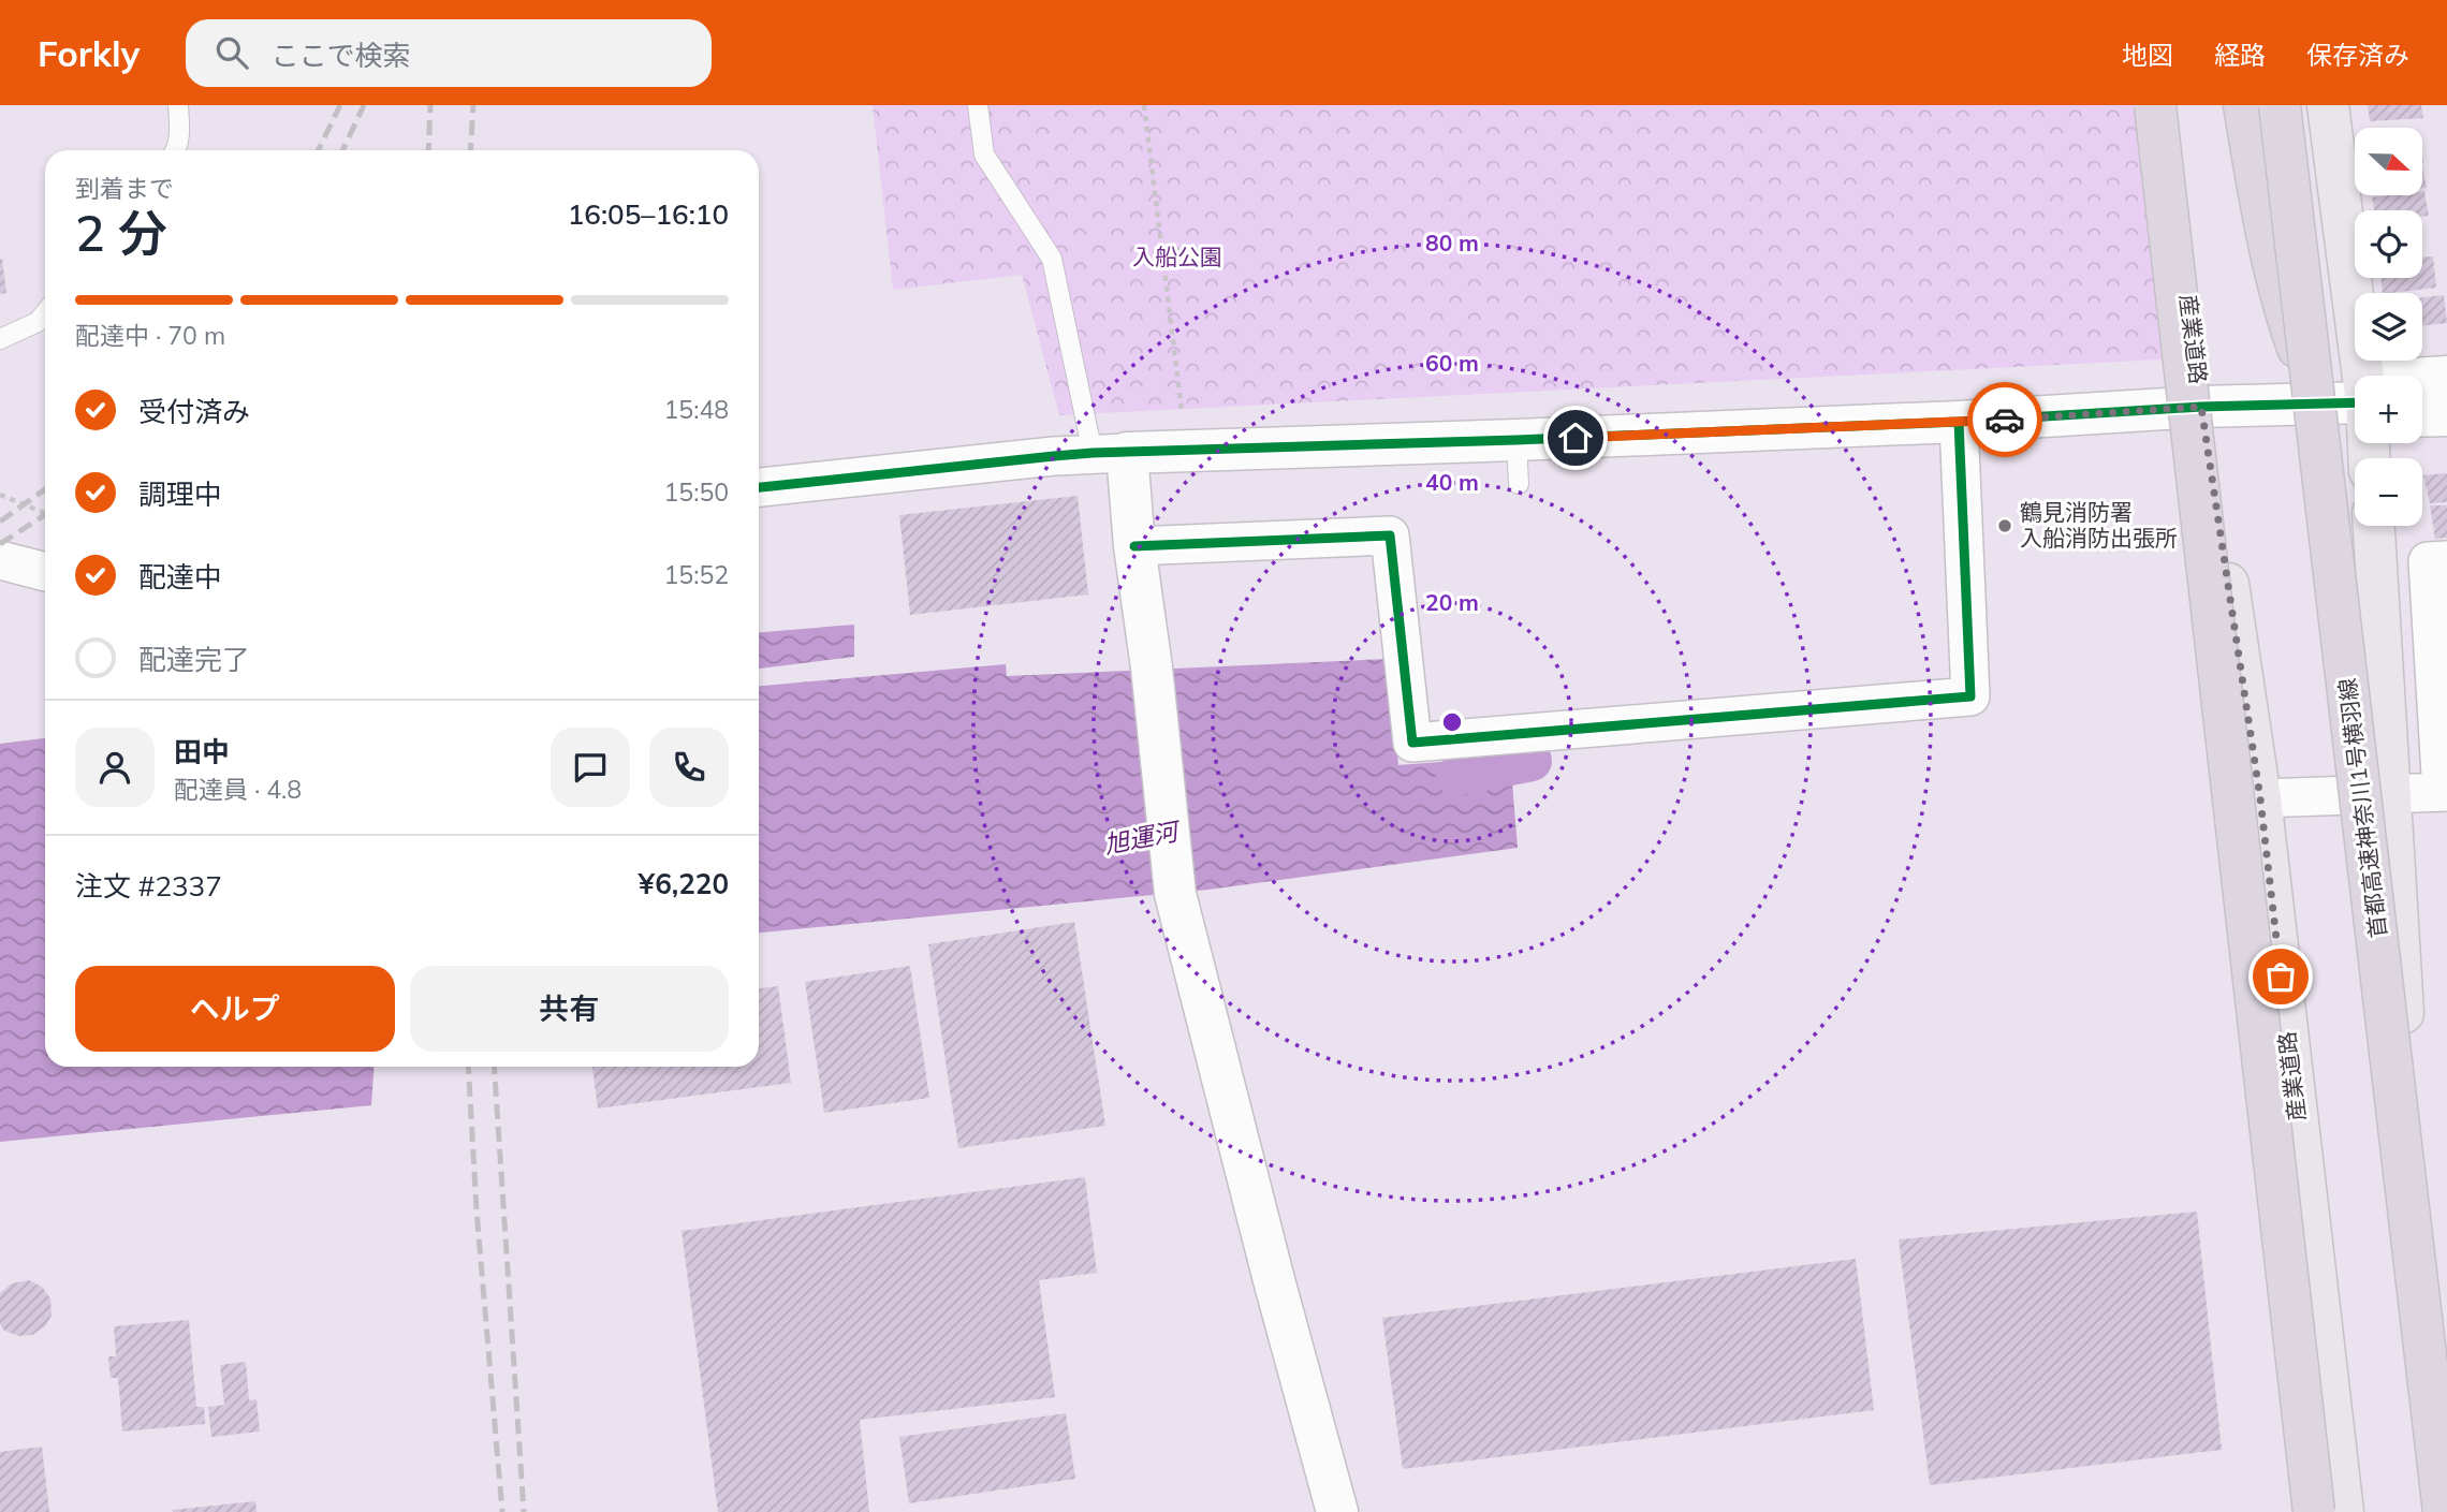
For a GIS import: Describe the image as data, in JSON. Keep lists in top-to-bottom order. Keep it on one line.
{"streets":{"highway":["首都高速神奈川1号横羽線"],"main road":["産業道路"]},"water":["旭運河"],"parks":["入船公園"],"places":["鶴見消防署 入船消防出張所"],"north":"right","page":{"header":"Forkly","search":"ここで検索","nav":["地図","経路","保存済み"],"map_buttons":["+","−"],"heading":["2 分","到着まで","16:05–16:10"],"panel":["田中","配達員 · 4.8","注文 #2337","¥6,220"],"bar":"配達中 · 70 m","list":[["受付済み","15:48"],["調理中","15:50"],["配達中","15:52"],"配達完了"],"buttons":["ヘルプ","共有"]},"rings":["80 m","60 m","40 m","20 m"]}
